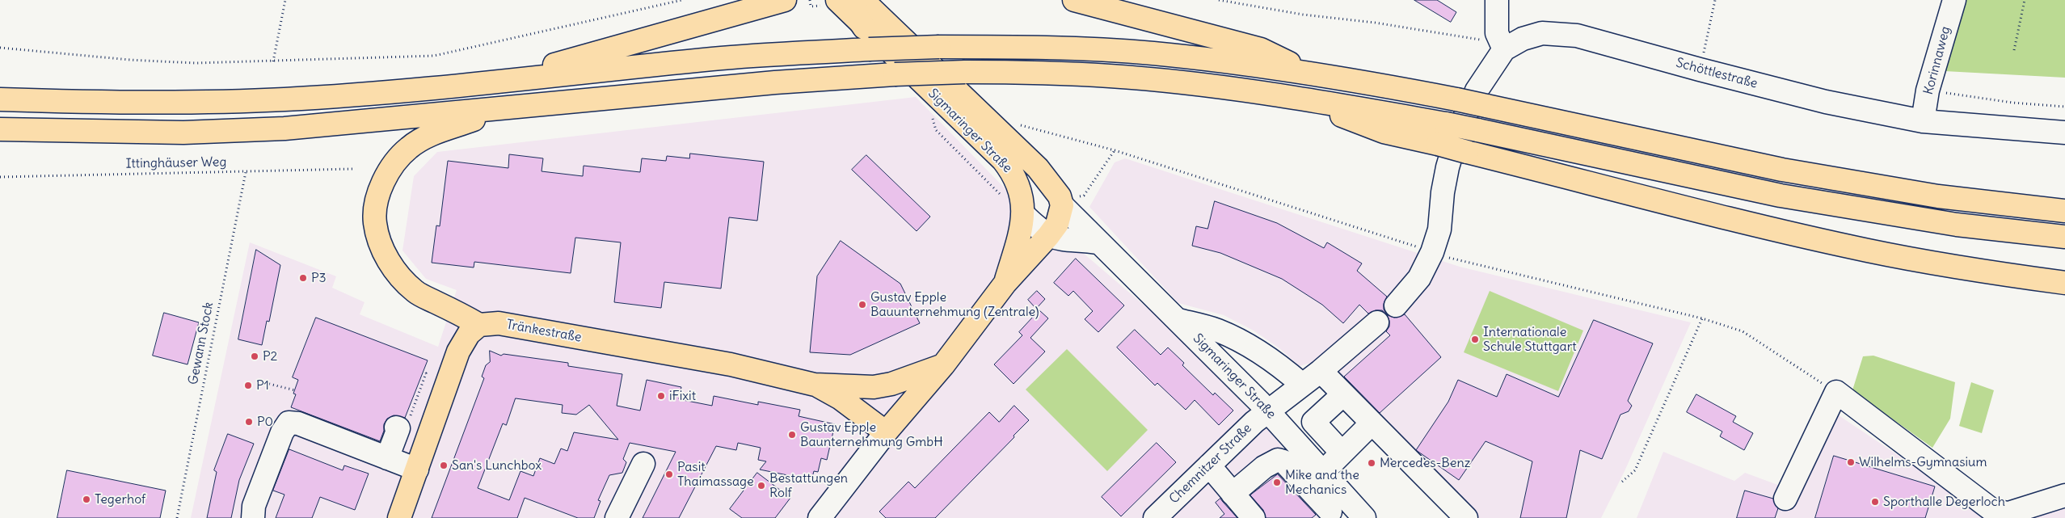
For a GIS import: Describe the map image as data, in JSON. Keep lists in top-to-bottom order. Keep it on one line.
{"streets":{"main road":["Sigmaringer Straße","Tränkestraße"],"street":["Korinnaweg","Schöttlestraße","Chemnitzer Straße"],"path":["Ittinghäuser Weg","Gewann Stock"]},"crossings":[["Korinnaweg","Schöttlestraße"],["Sigmaringer Straße","Chemnitzer Straße"],["Ittinghäuser Weg","Gewann Stock"]],"places":["P3","Gustav Epple Bauunternehmung (Zentrale)","Internationale Schule Stuttgart","P2","P1","iFixit","P0","Gustav Epple Baunternehmung GmbH","Wilhelms-Gymnasium","Mercedes-Benz","San's Lunchbox","Pasit Thaimassage","Mike and the Mechanics","Bestattungen Rolf","Tegerhof","Sporthalle Degerloch"]}
